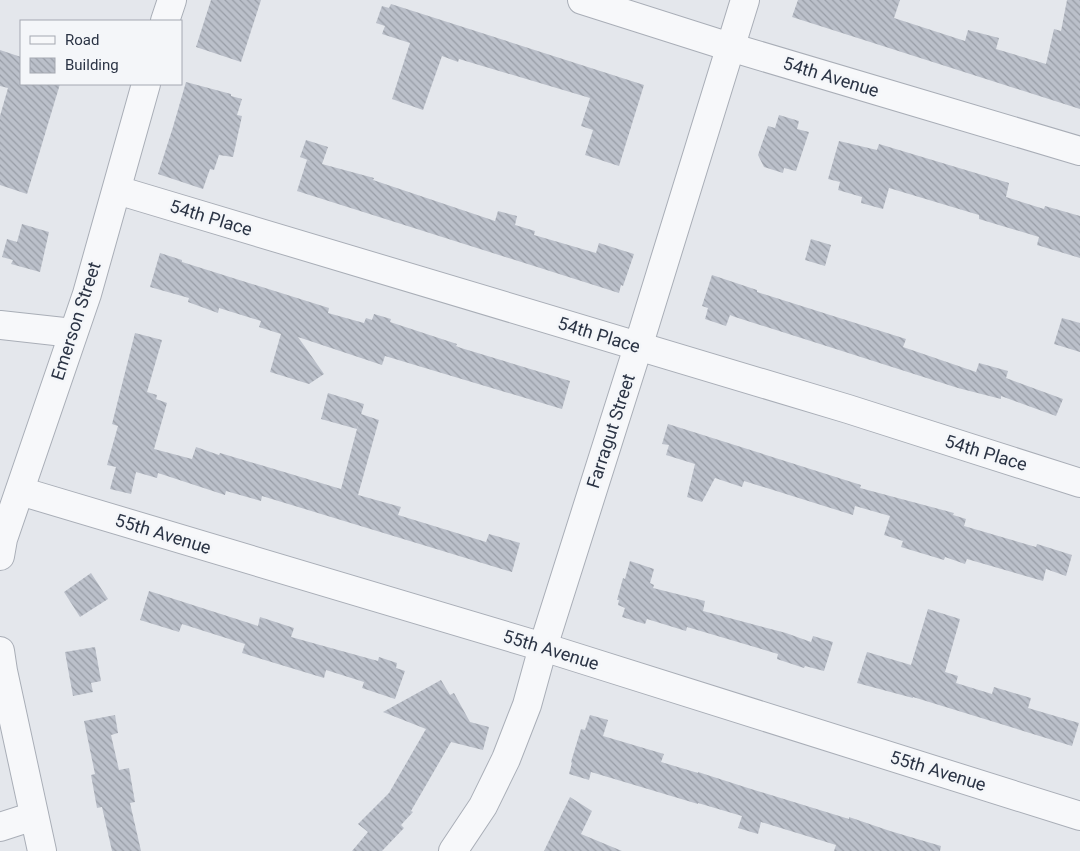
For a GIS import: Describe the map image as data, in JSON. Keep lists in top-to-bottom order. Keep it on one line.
{"streets":{"street":["54th Avenue","54th Place","Emerson Street","Farragut Street","55th Avenue"]},"crossings":[["54th Avenue","Farragut Street"],["54th Place","Emerson Street"],["54th Place","Farragut Street"],["Emerson Street","55th Avenue"],["Farragut Street","55th Avenue"]],"legend":["Road","Building"]}
